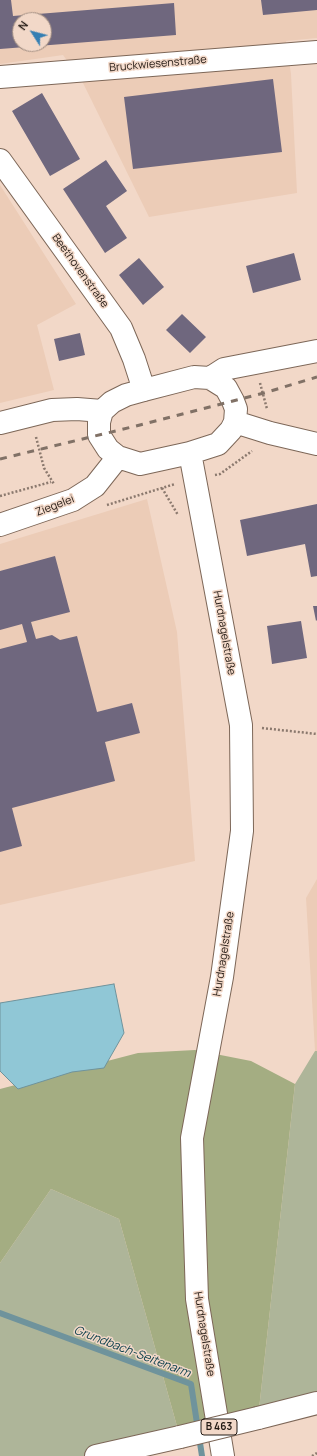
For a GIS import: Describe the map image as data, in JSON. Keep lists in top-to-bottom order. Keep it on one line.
{"streets":{"street":["Bruckwiesenstraße","Beethovenstraße","Ziegelei","Hurdnagelstraße","B 463"]},"water":["Grundbach-Seitenarm"],"north":"top left"}
